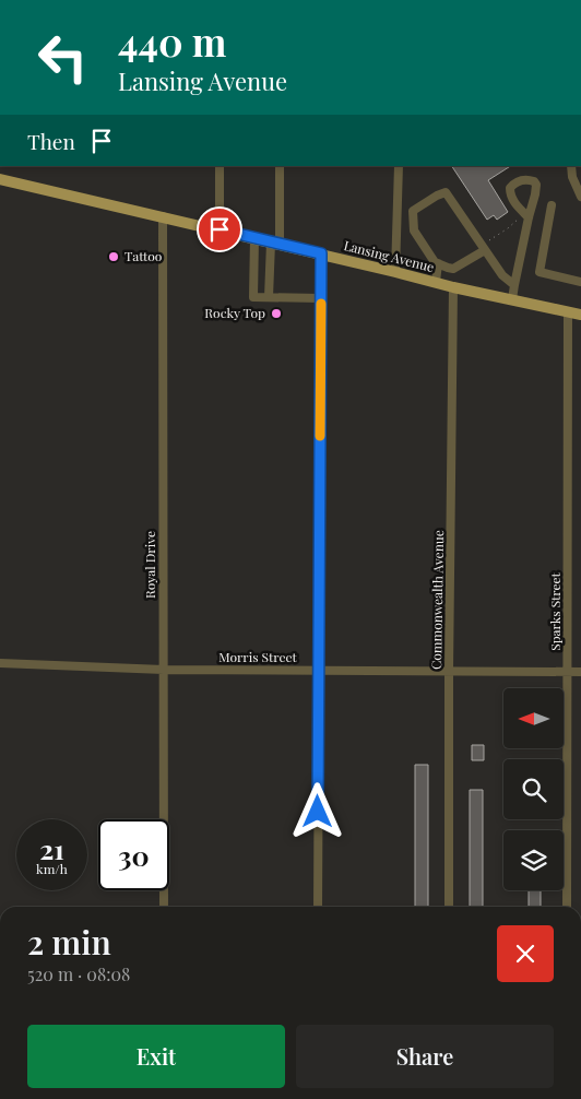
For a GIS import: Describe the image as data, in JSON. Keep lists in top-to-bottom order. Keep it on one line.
{"streets":{"main road":["Lansing Avenue"],"street":["Royal Drive","Commonwealth Avenue","Sparks Street","Morris Street"]},"crossings":[["Lansing Avenue","Royal Drive"],["Lansing Avenue","Commonwealth Avenue"],["Lansing Avenue","Sparks Street"],["Royal Drive","Morris Street"],["Commonwealth Avenue","Morris Street"],["Sparks Street","Morris Street"]],"places":["Tattoo","Rocky Top"],"north":"left","page":{"turn":["440 m","Lansing Avenue"],"then":"Then","speed":"21 km/h","limit":"30","heading":["2 min","520 m · 08:08"],"buttons":["Exit","Share"]}}
